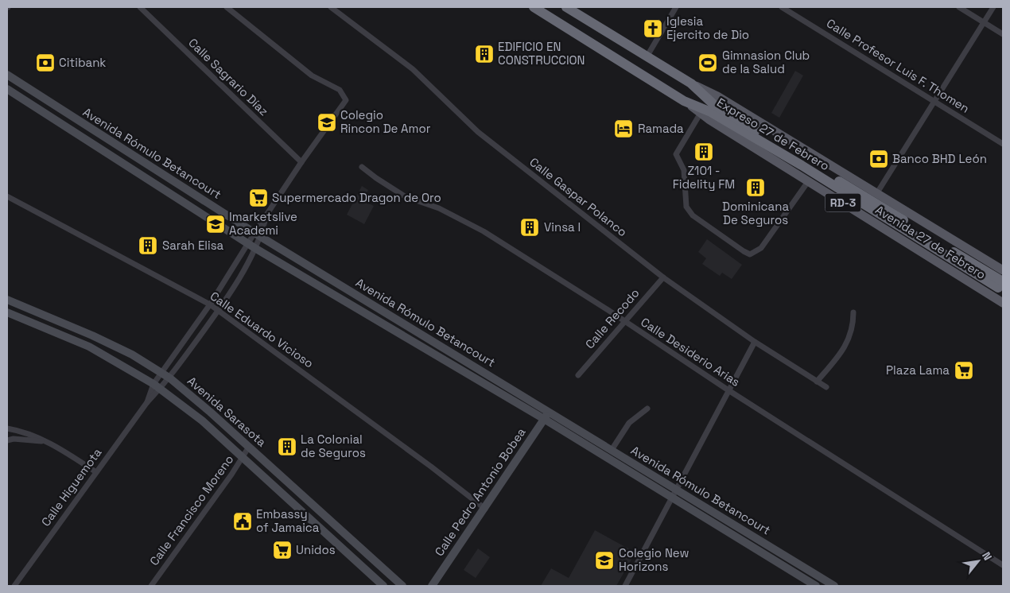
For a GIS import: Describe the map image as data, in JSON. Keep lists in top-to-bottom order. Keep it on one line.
{"streets":{"highway":["Expreso 27 de Febrero","RD-3"],"main road":["Avenida Rómulo Betancourt","Avenida 27 de Febrero","Avenida Sarasota","Calle Pedro Antonio Bobea"],"street":["Calle Profesor Luis F. Thomen","Calle Sagrario Díaz","Calle Gaspar Polanco","Calle Recodo","Calle Eduardo Vicioso","Calle Desiderio Arias","Calle Higuemota","Calle Francisco Moreno"]},"crossings":[["Calle Sagrario Díaz","Calle Higuemota"],["Expreso 27 de Febrero","Avenida 27 de Febrero"],["Avenida Rómulo Betancourt","Calle Higuemota"],["Avenida Rómulo Betancourt","Calle Pedro Antonio Bobea"],["Calle Gaspar Polanco","Calle Recodo"],["Calle Recodo","Calle Desiderio Arias"],["Calle Eduardo Vicioso","Calle Higuemota"],["Calle Eduardo Vicioso","Calle Pedro Antonio Bobea"],["Avenida Sarasota","Calle Higuemota"],["Avenida Sarasota","Calle Francisco Moreno"]],"places":{"church":["Iglesia Ejercito de Dio"],"building":["EDIFICIO EN CONSTRUCCION","Z101 - Fidelity FM","Dominicana De Seguros","Vinsa I","Sarah Elisa","La Colonial de Seguros"],"bank":["Citibank","Banco BHD León"],"sports":["Gimnasion Club de la Salud"],"school or university":["Colegio Rincon De Amor","Imarketslive Academi","Colegio New Horizons"],"hotel":["Ramada"],"supermarket":["Supermercado Dragon de Oro","Plaza Lama","Unidos"],"public building":["Embassy of Jamaica"]},"north":"top right"}
